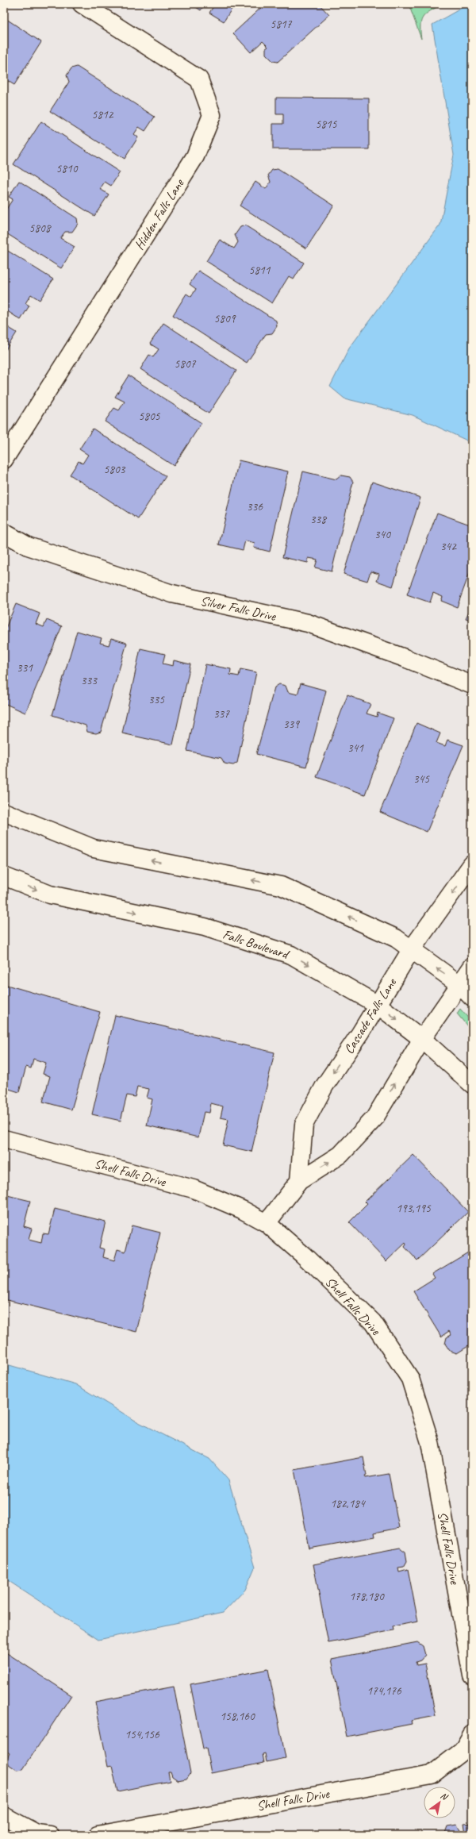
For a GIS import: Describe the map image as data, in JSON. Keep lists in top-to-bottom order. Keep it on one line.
{"streets":{"street":["Hidden Falls Lane","Silver Falls Drive","Falls Boulevard","Cascade Falls Lane","Shell Falls Drive"]},"crossings":[["Falls Boulevard","Cascade Falls Lane"]],"house_numbers":["5817","5812","5815","5810","5808","5811","5809","5807","5805","5803","336","338","340","342","331","333","335","337","339","341","345","193,195","182,184","178,180","174,176","158,160","154,156"],"north":"top right"}
